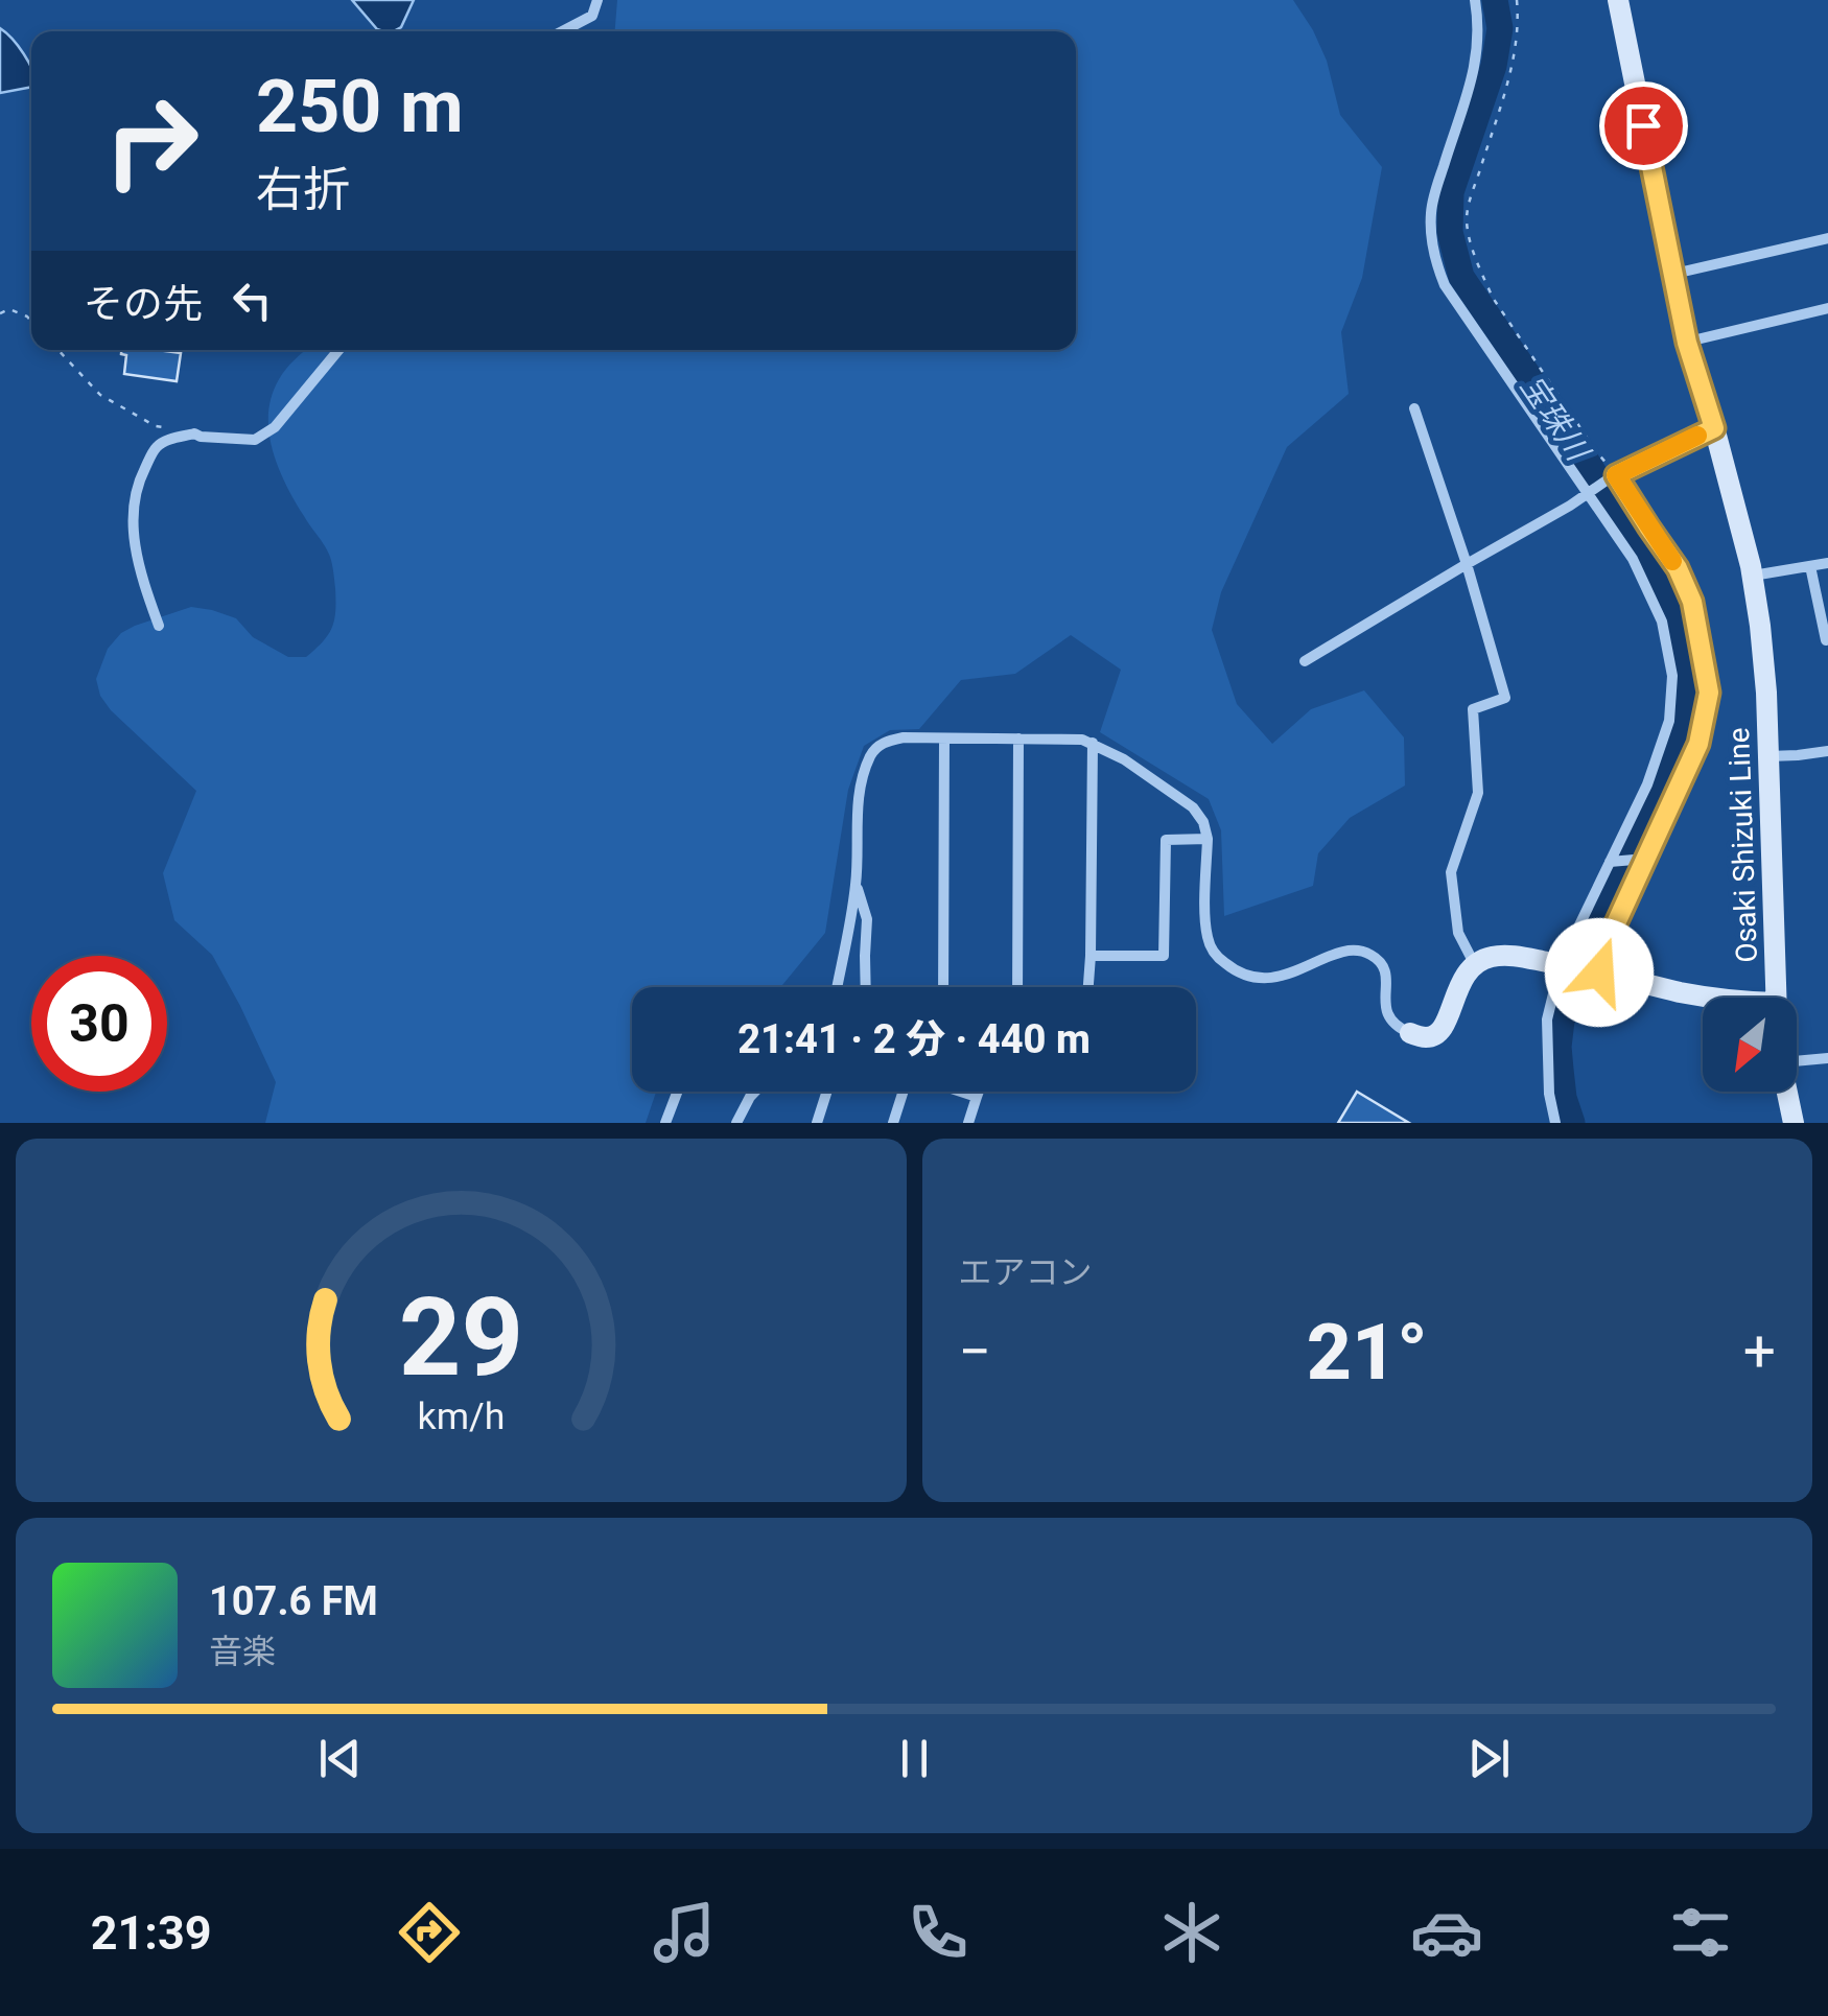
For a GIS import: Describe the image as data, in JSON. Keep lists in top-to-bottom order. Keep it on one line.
{"streets":{"main road":["Osaki Shizuki Line"]},"water":["宝珠川"],"north":"bottom left","page":{"turn":["250 m","右折"],"then":"その先","limit":"30","trip":"21:41 · 2 分 · 440 m","tile":"エアコン","heat":["−","21°","+"],"song":["107.6 FM","音楽"],"tabs":"21:39","gauge":["29","km/h"]}}
